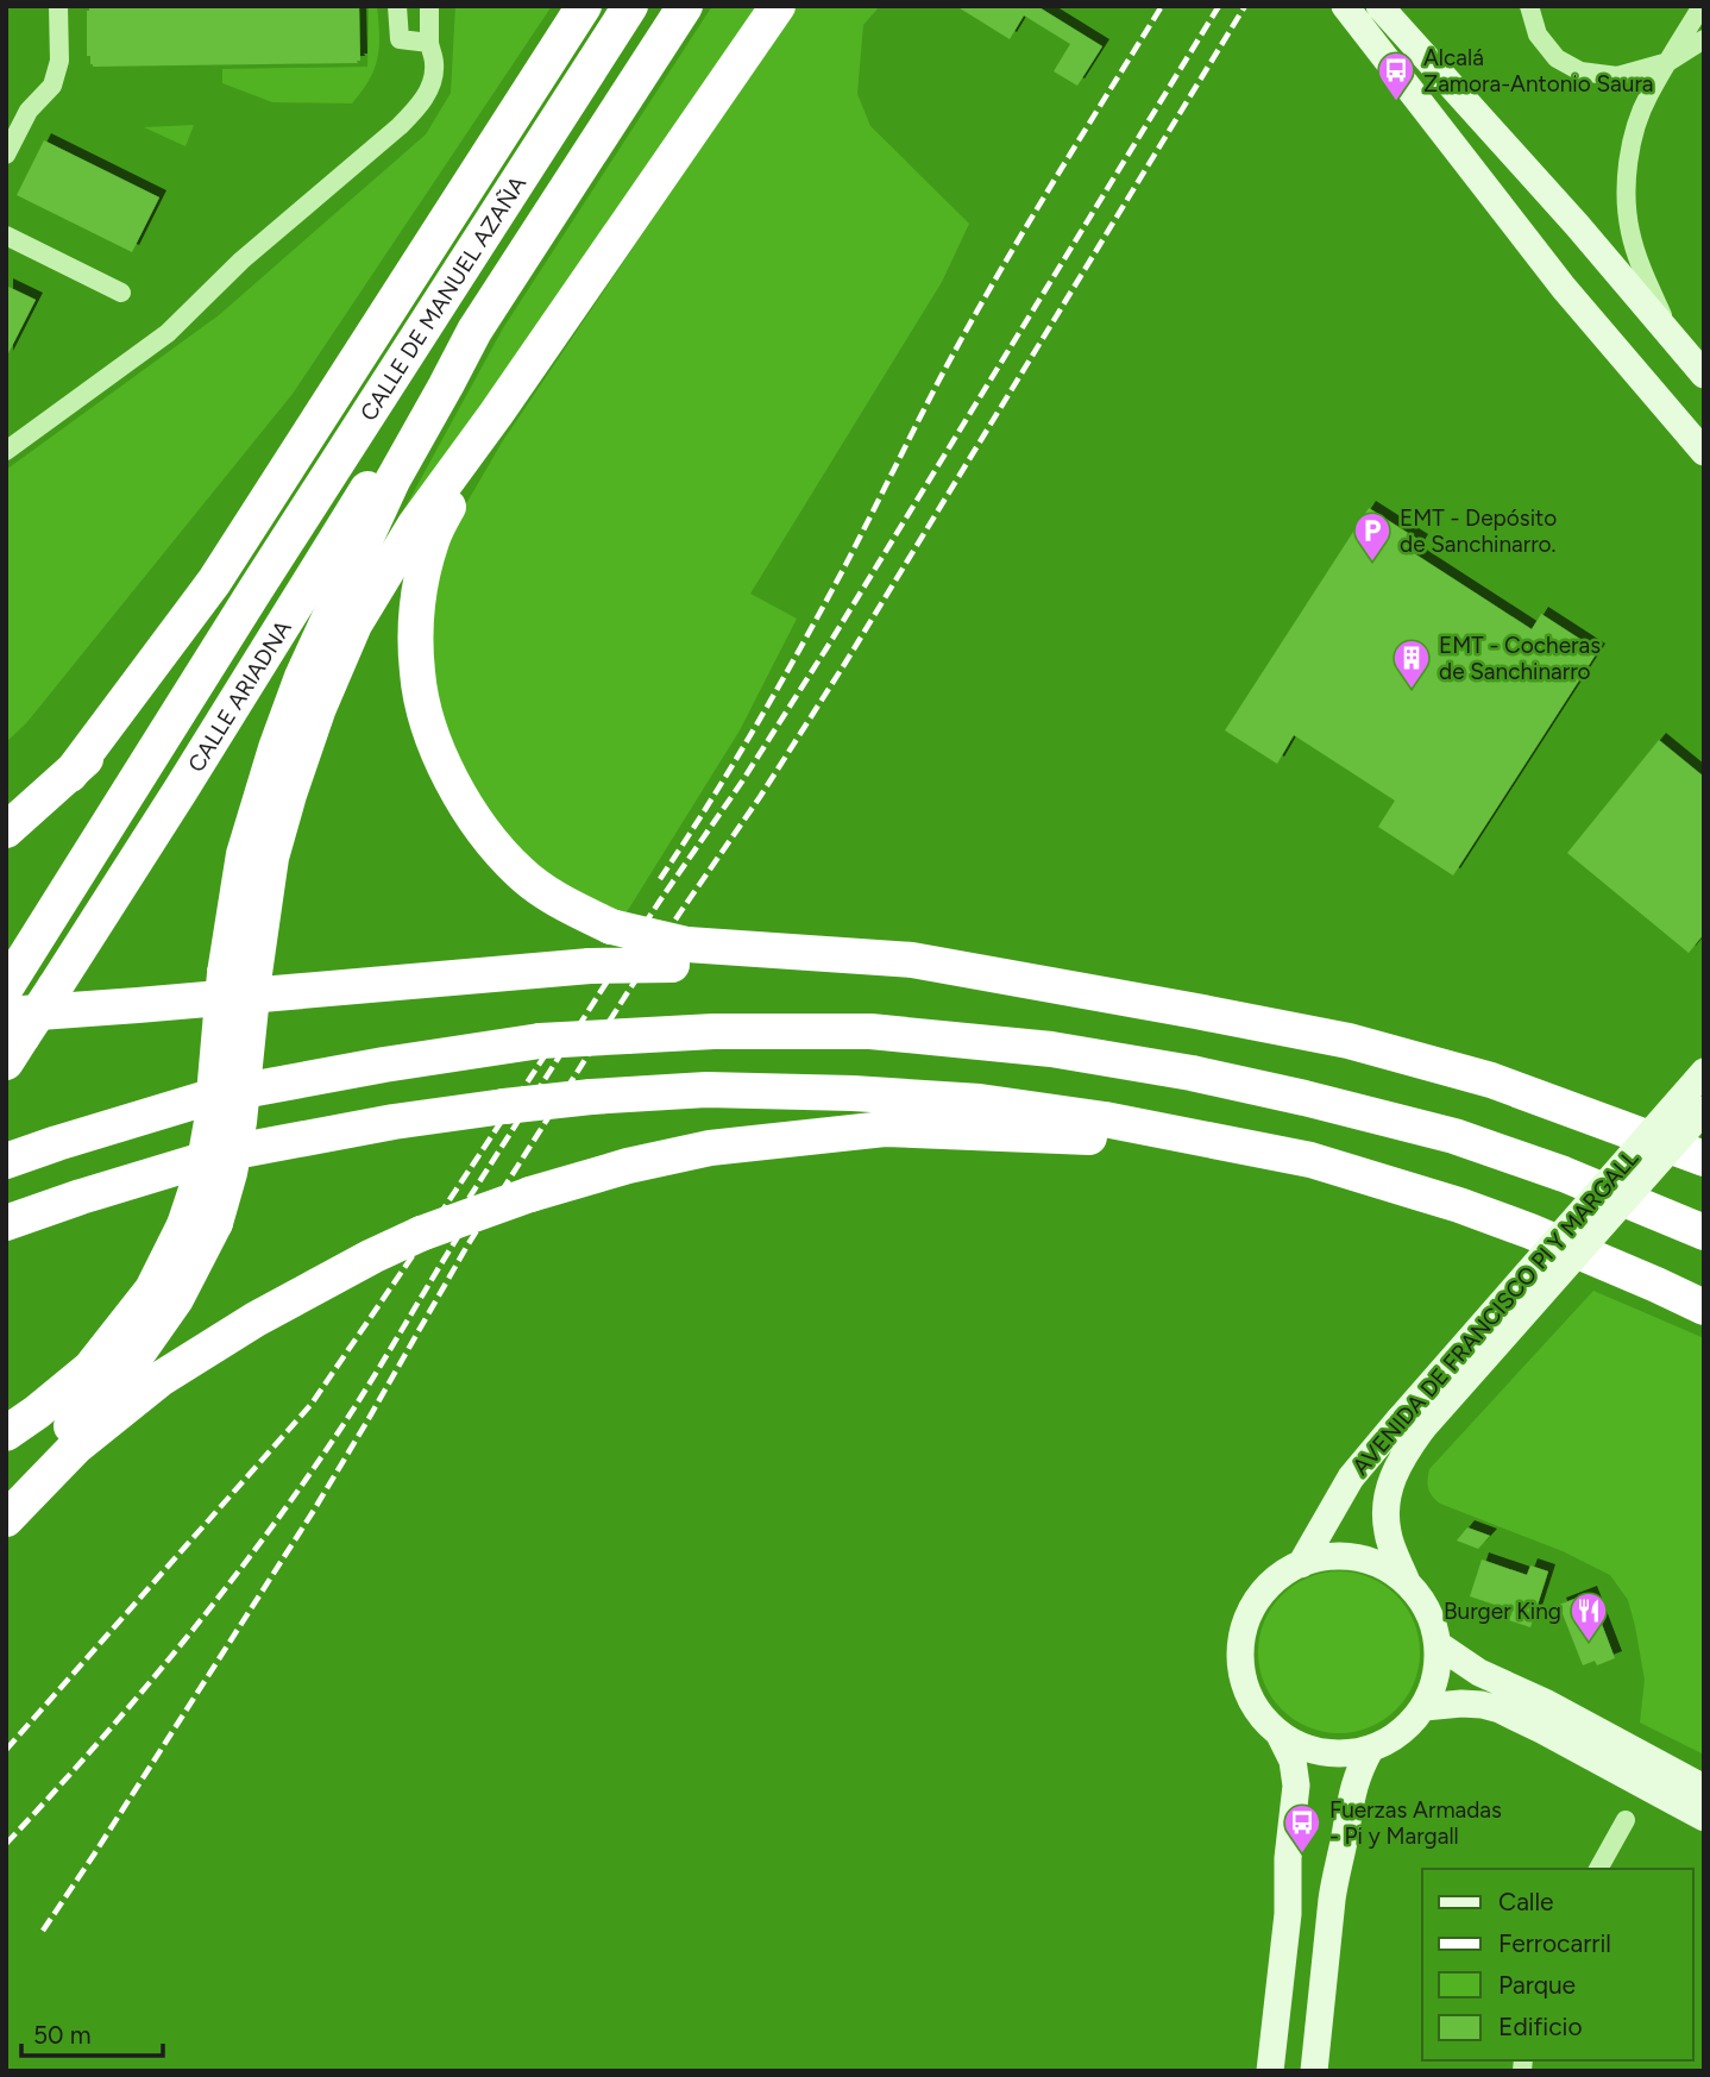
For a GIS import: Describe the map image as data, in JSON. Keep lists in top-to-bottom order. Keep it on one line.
{"streets":{"highway":["CALLE DE MANUEL AZAÑA","CALLE ARIADNA"],"street":["AVENIDA DE FRANCISCO PI Y MARGALL"]},"crossings":[["CALLE DE MANUEL AZAÑA","CALLE ARIADNA"]],"places":{"bus stop":["Alcalá Zamora-Antonio Saura","Fuerzas Armadas - Pi y Margall"],"parking":["EMT - Depósito de Sanchinarro."],"building":["EMT - Cocheras de Sanchinarro"],"restaurant":["Burger King"]},"legend":["Calle","Ferrocarril","Parque","Edificio"],"scale_bar":"50 m"}
